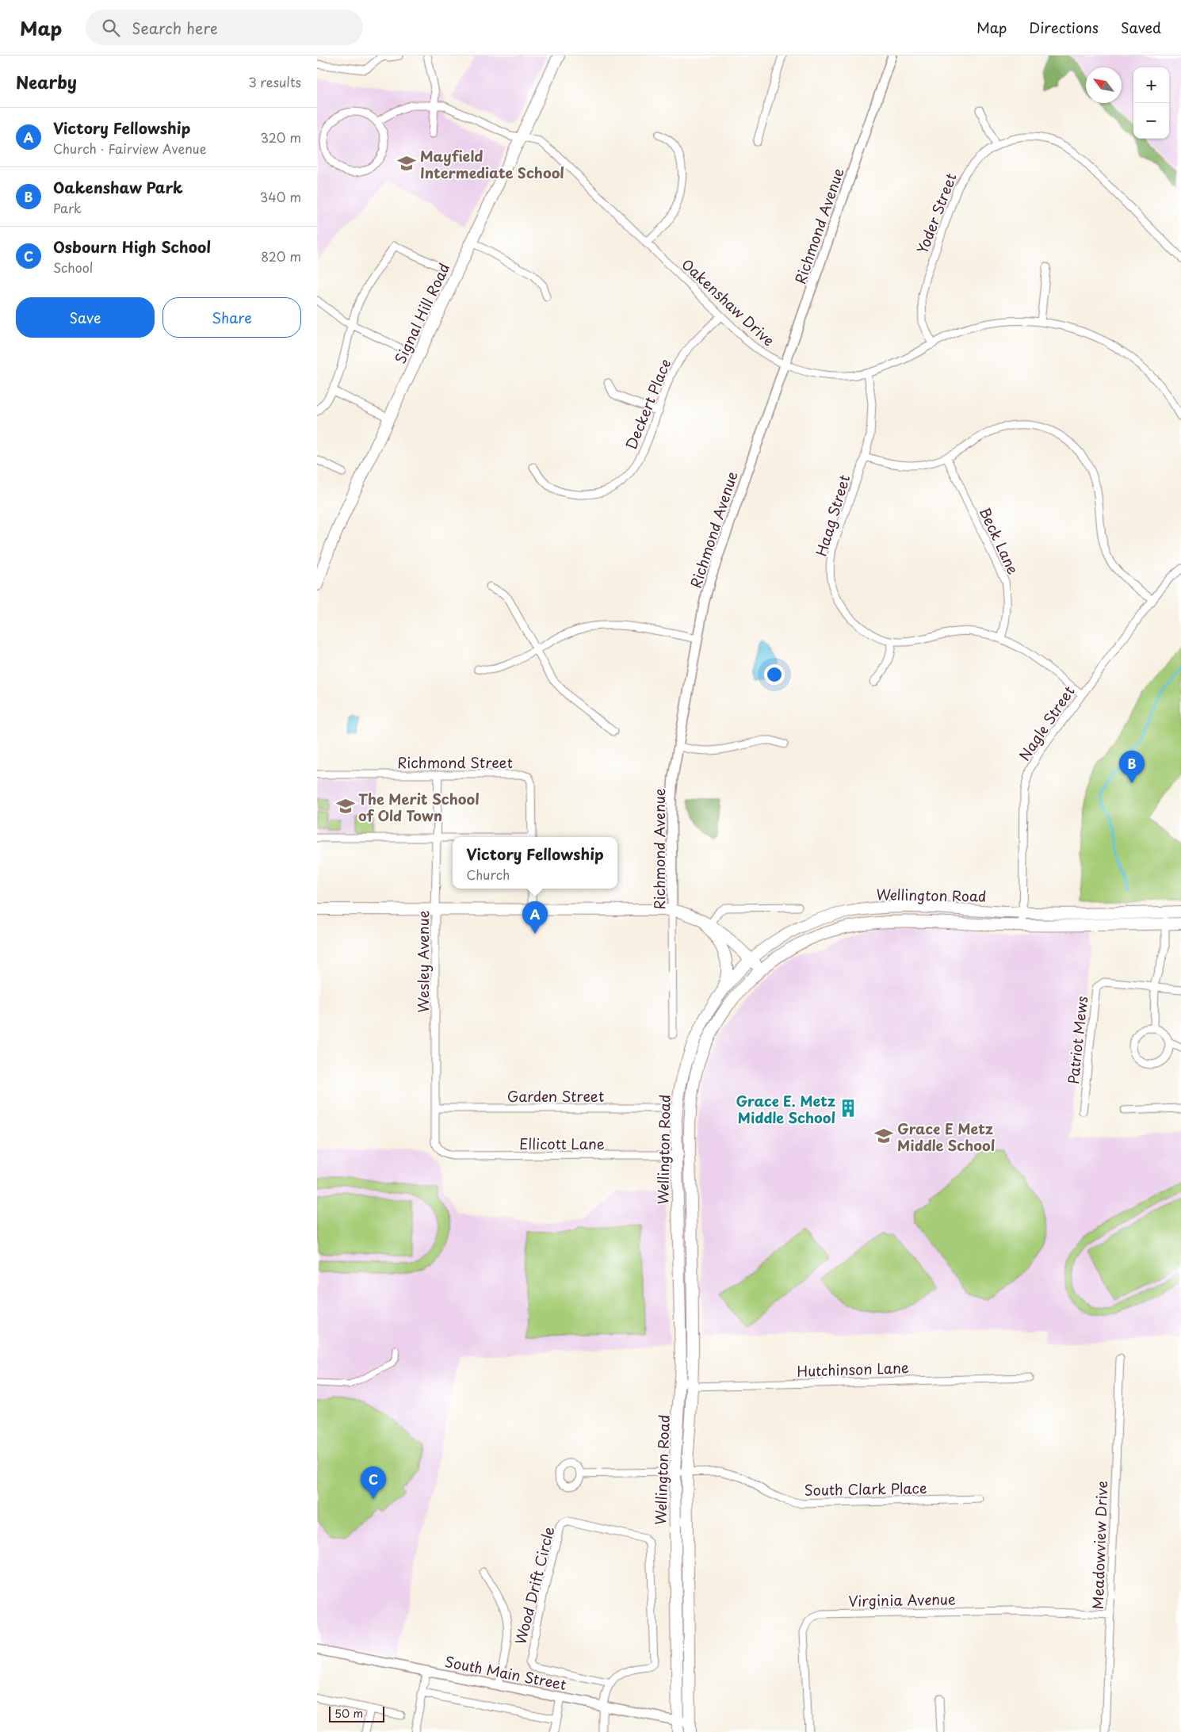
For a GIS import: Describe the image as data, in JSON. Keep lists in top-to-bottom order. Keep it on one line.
{"streets":{"main road":["Signal Hill Road","Wellington Road"],"street":["Yoder Street","Richmond Avenue","Oakenshaw Drive","Deckert Place","Haag Street","Beck Lane","Nagle Street","Richmond Street","Wesley Avenue","Patriot Mews","Garden Street","Ellicott Lane","Hutchinson Lane","South Clark Place","Meadowview Drive","Wood Drift Circle","Virginia Avenue","South Main Street"]},"crossings":[["Yoder Street","Oakenshaw Drive"],["Richmond Avenue","Oakenshaw Drive"],["Oakenshaw Drive","Signal Hill Road"],["Oakenshaw Drive","Deckert Place"],["Oakenshaw Drive","Haag Street"],["Haag Street","Beck Lane"],["Haag Street","Nagle Street"],["Nagle Street","Wellington Road"],["Richmond Street","Wesley Avenue"],["Wellington Road","Garden Street"],["Wellington Road","Ellicott Lane"],["Wellington Road","Hutchinson Lane"],["Wellington Road","South Clark Place"],["Wellington Road","South Main Street"],["Wesley Avenue","Garden Street"],["Wesley Avenue","Ellicott Lane"],["Meadowview Drive","Virginia Avenue"],["Wood Drift Circle","South Main Street"]],"places":{"school or university":["Mayfield Intermediate School","The Merit School of Old Town","Grace E Metz Middle School"],"building":["Grace E. Metz Middle School"]},"scale_bar":"50 m","north":"top left","page":{"header":"Map","search":"Search here","nav":["Map","Directions","Saved"],"heading":["Nearby","3 results"],"map_buttons":["+","−"],"list":[{"mark":"A","name":"Victory Fellowship","note":"Church · Fairview Avenue","value":"320 m"},{"mark":"B","name":"Oakenshaw Park","note":"Park","value":"340 m"},{"mark":"C","name":"Osbourn High School","note":"School","value":"820 m"}],"buttons":["Save","Share"],"pins":["B","A","C"],"popup":["Victory Fellowship","Church"],"scale":"50 m"}}
